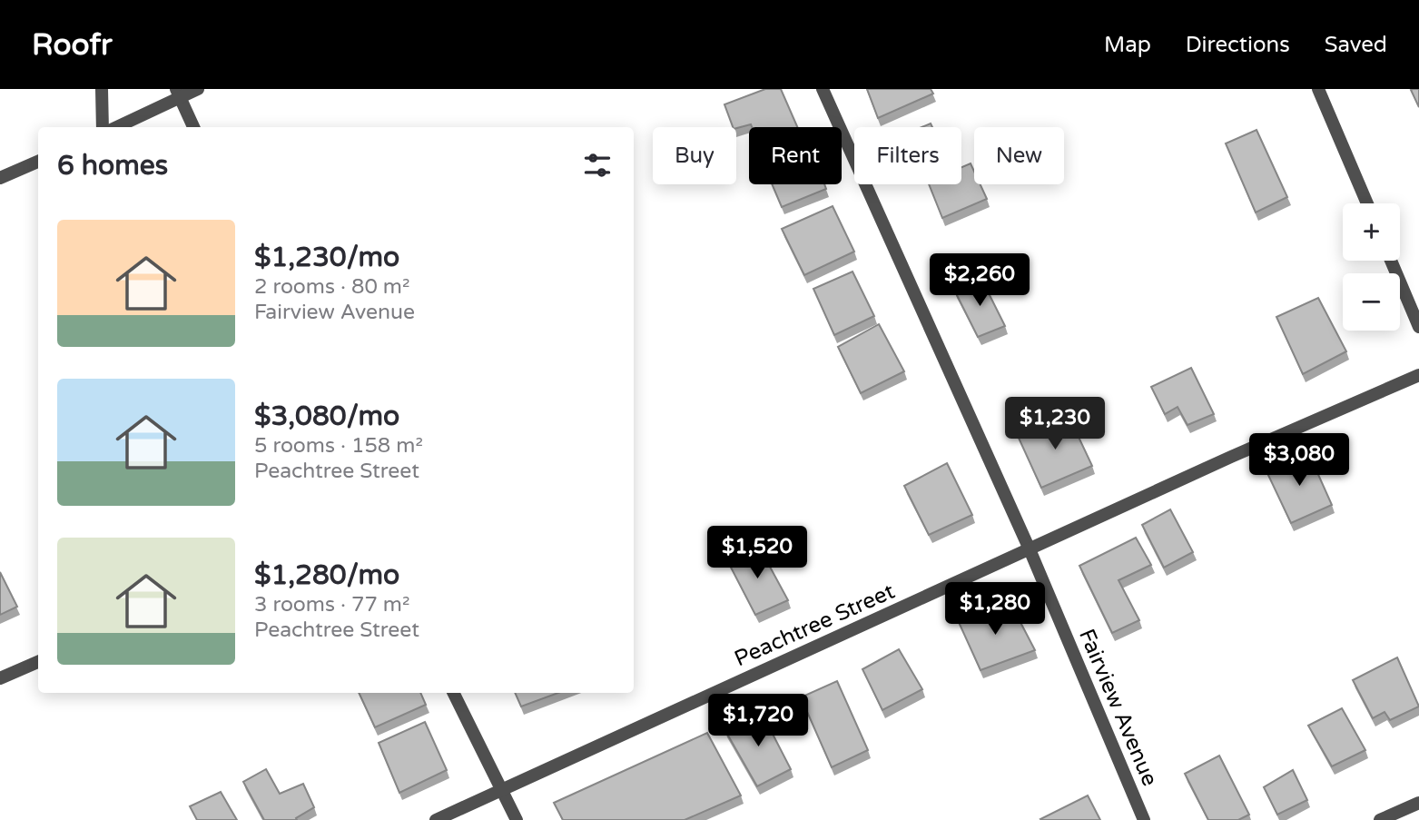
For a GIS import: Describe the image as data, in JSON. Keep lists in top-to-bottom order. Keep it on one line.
{"streets":{"street":["Peachtree Street","Fairview Avenue"]},"crossings":[["Peachtree Street","Fairview Avenue"]],"page":{"header":"Roofr","nav":["Map","Directions","Saved"],"chip":["Buy","Rent","Filters","New"],"heading":"6 homes","map_buttons":["+","−"],"list":[{"name":"$1,230/mo","note":"2 rooms · 80 m² · Fairview Avenue"},{"name":"$3,080/mo","note":"5 rooms · 158 m² · Peachtree Street"},{"name":"$1,280/mo","note":"3 rooms · 77 m² · Peachtree Street"}],"price":["$2,260","$1,230","$3,080","$1,520","$1,280","$1,720"]}}
